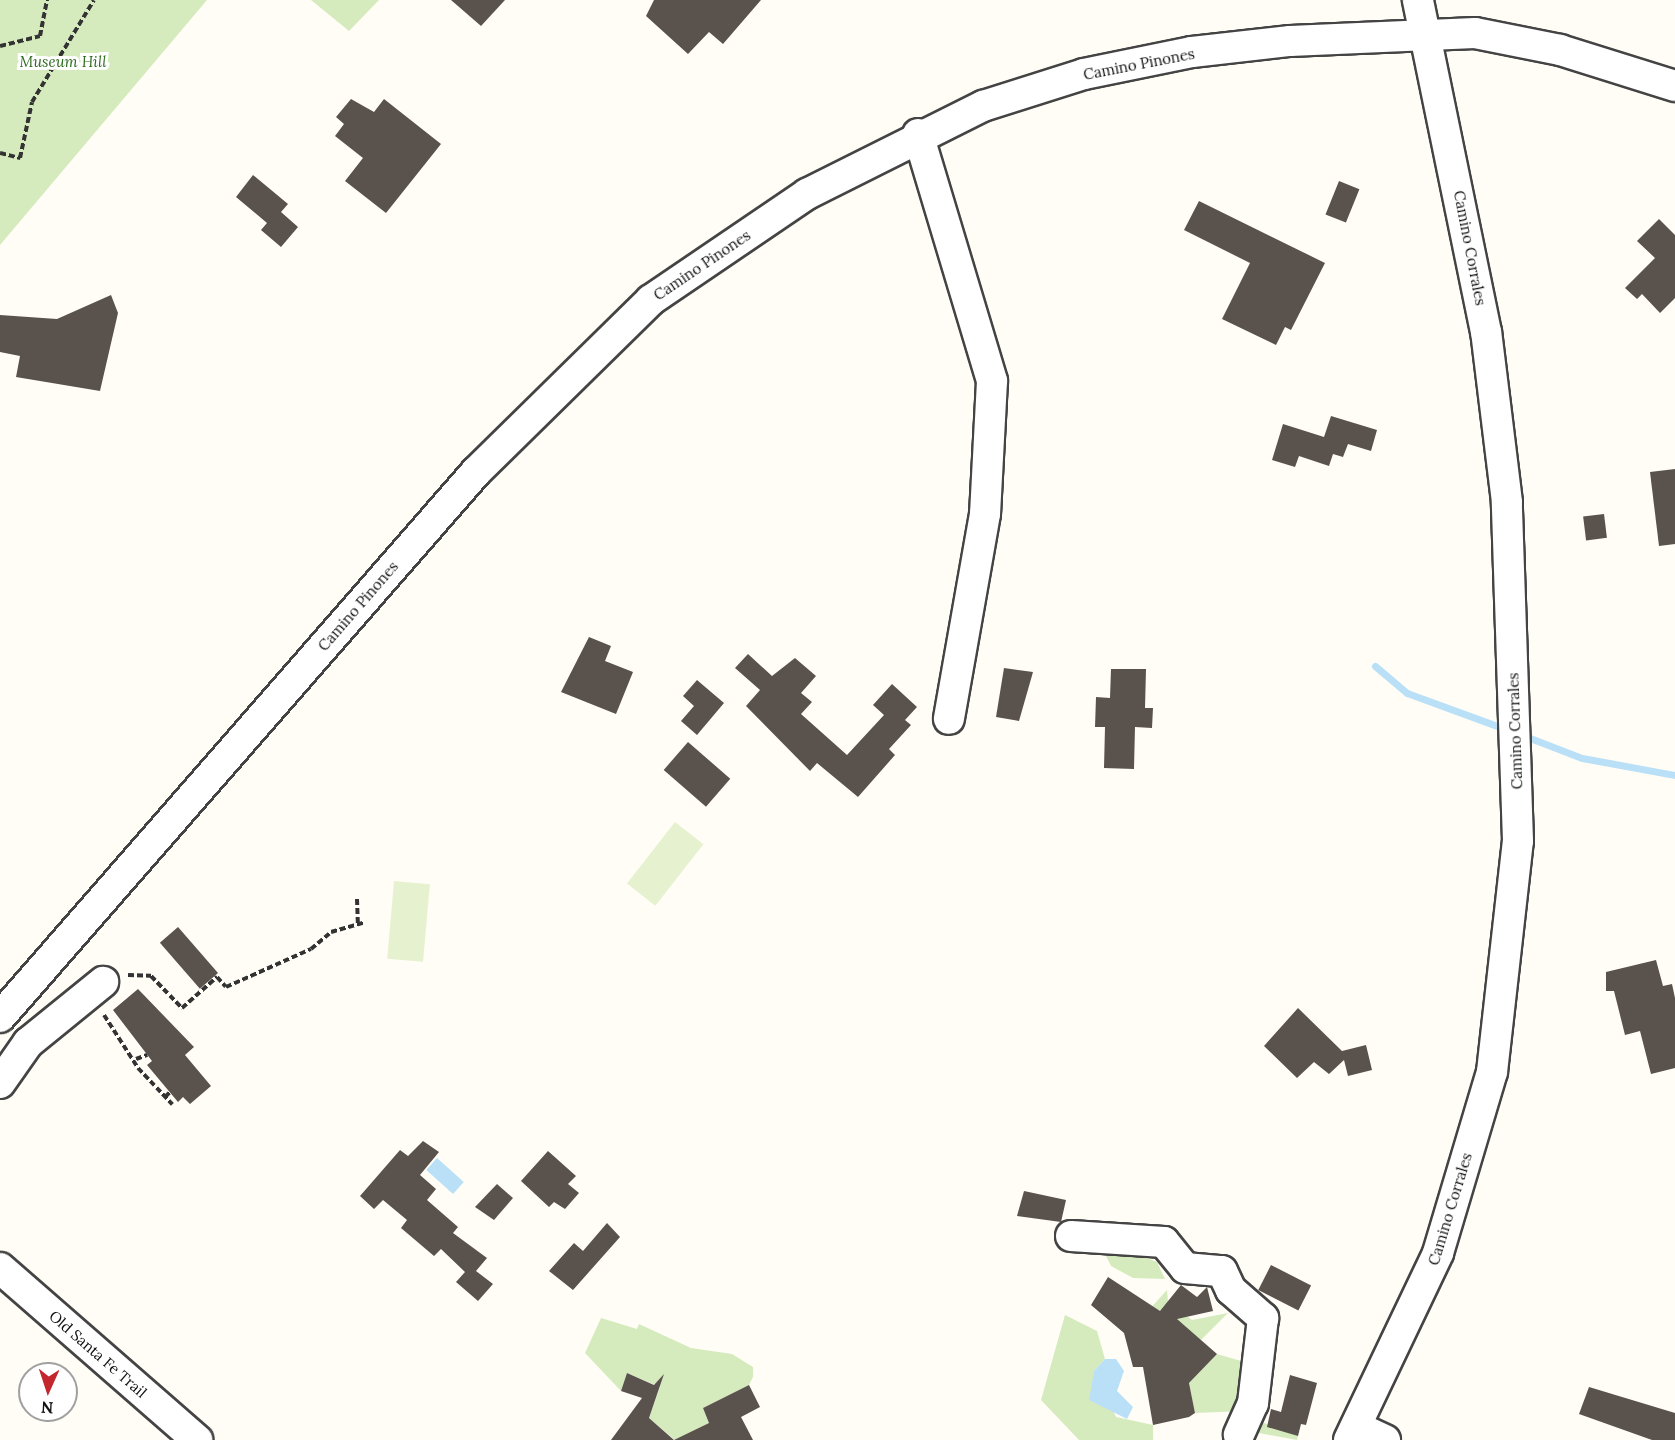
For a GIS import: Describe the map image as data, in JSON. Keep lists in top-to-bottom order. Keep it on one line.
{"streets":{"street":["Camino Pinones","Camino Corrales","Old Santa Fe Trail"]},"crossings":[["Camino Pinones","Camino Corrales"]],"parks":["Museum Hill"],"north":"bottom"}
